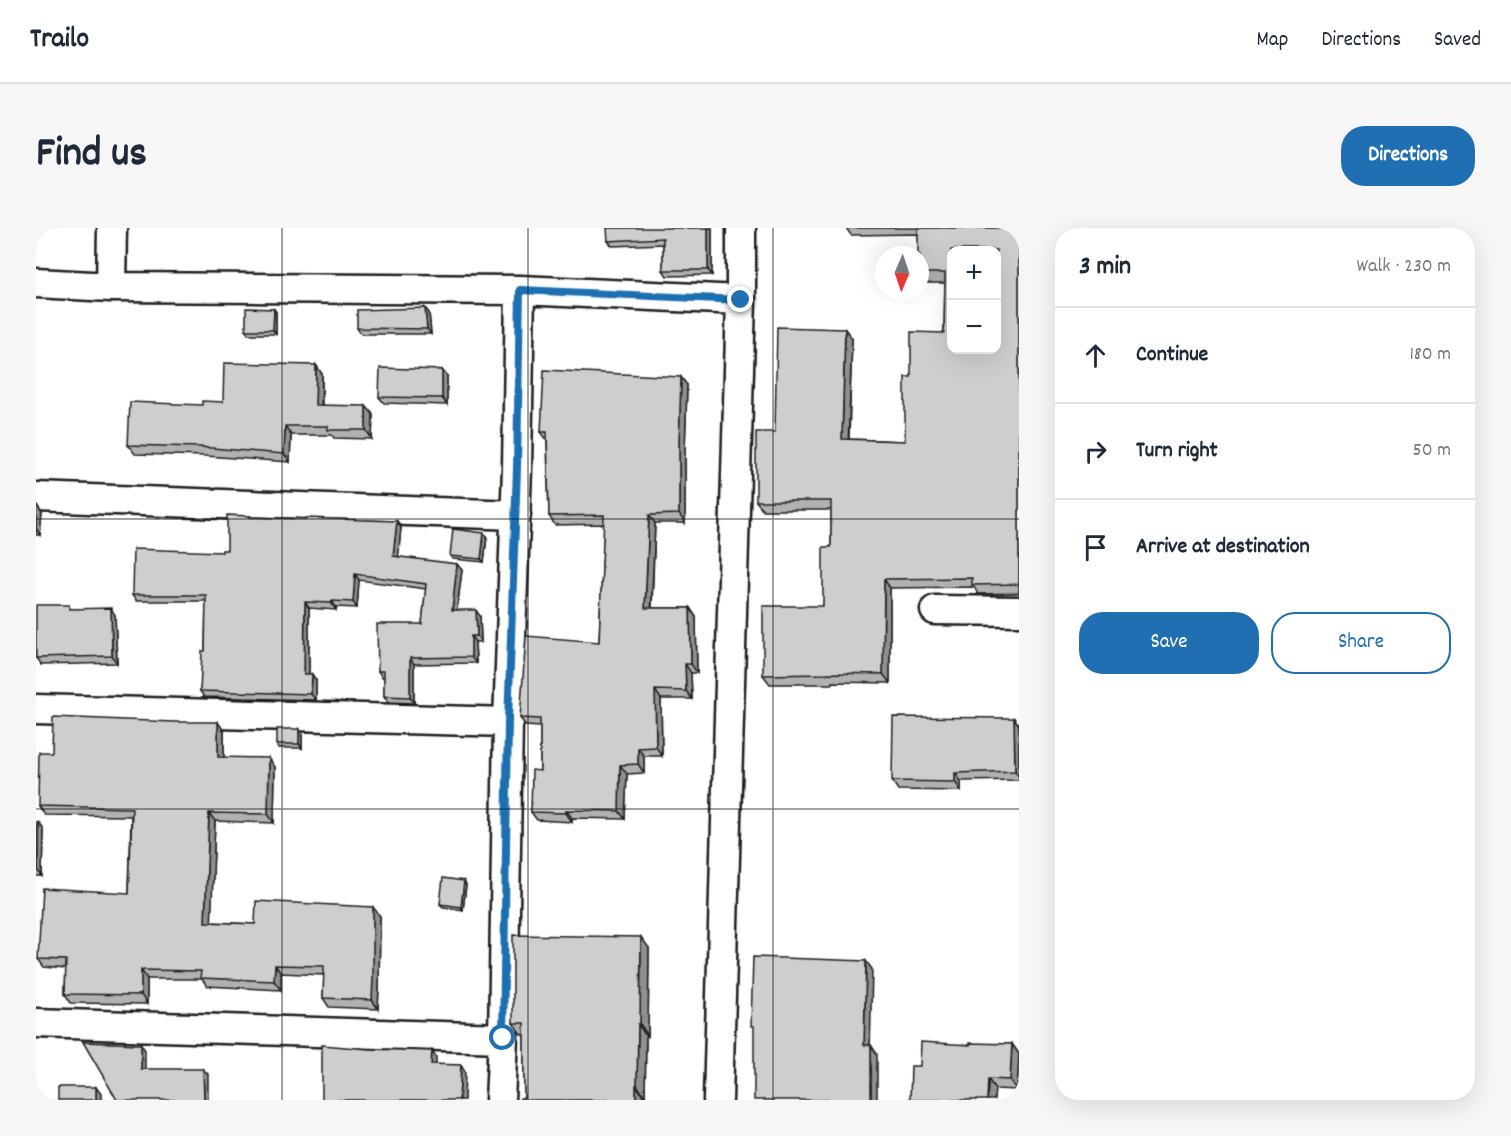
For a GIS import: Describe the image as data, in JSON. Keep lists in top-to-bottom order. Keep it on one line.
{"north":"bottom","page":{"header":"Trailo","nav":["Map","Directions","Saved"],"title":"Find us","buttons":["Directions",["Save","Share"]],"heading":["3 min","Walk · 230 m"],"map_buttons":["+","−"],"list":[["Continue","180 m"],["Turn right","50 m"],"Arrive at destination"]}}
